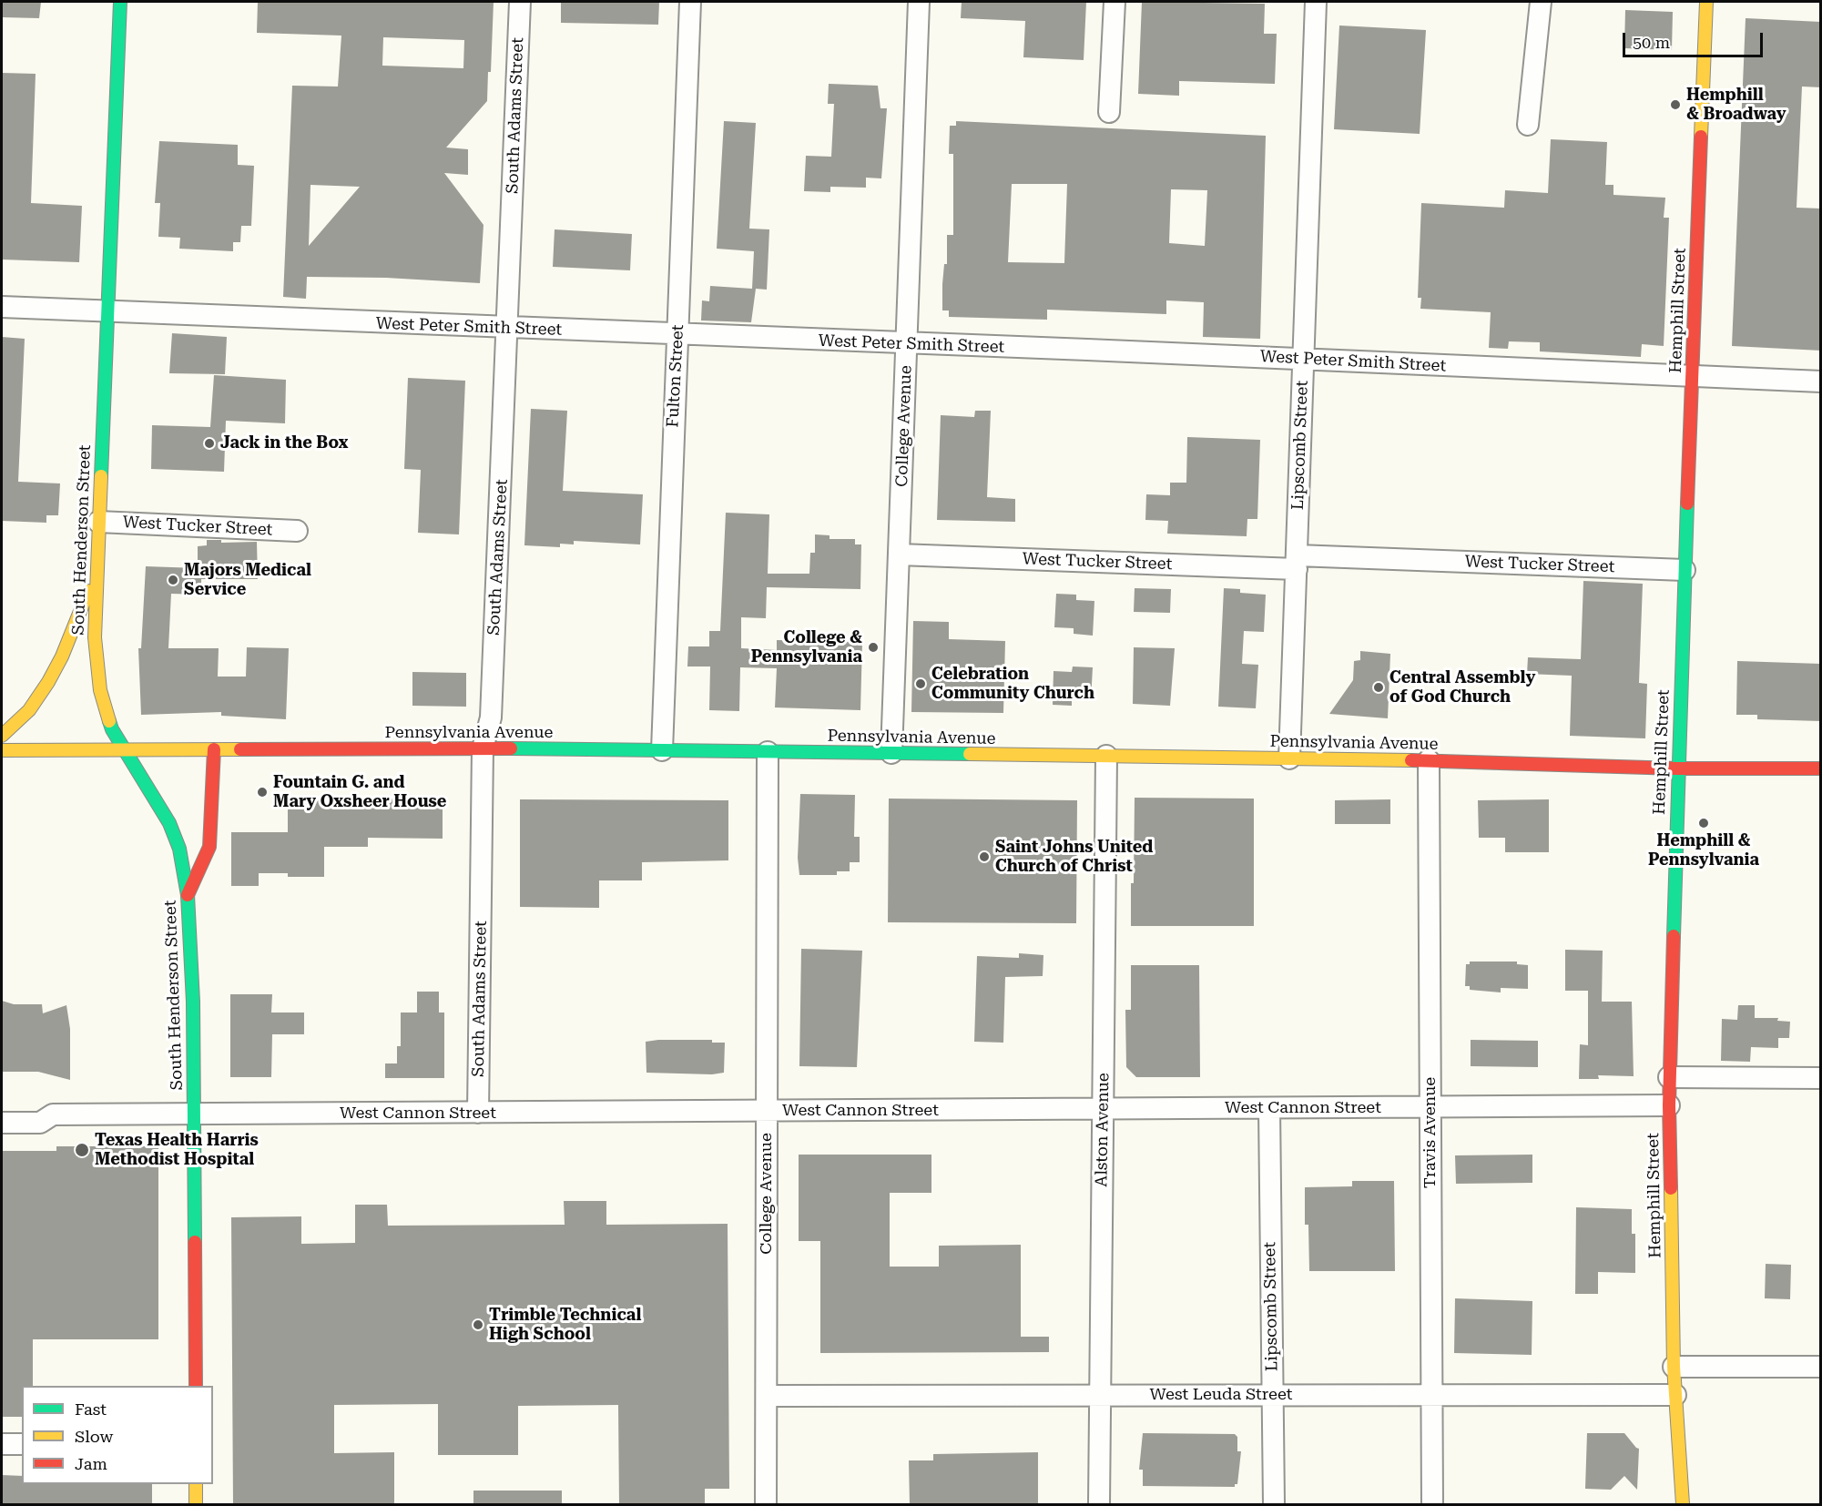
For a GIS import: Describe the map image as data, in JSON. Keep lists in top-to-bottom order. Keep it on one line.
{"streets":{"street":["South Adams Street","Hemphill Street","West Peter Smith Street","Fulton Street","College Avenue","Lipscomb Street","West Tucker Street","South Henderson Street","Pennsylvania Avenue","West Cannon Street","Alston Avenue","Travis Avenue","West Leuda Street"]},"crossings":[["South Adams Street","West Peter Smith Street"],["South Adams Street","Pennsylvania Avenue"],["South Adams Street","West Cannon Street"],["Hemphill Street","West Peter Smith Street"],["Hemphill Street","West Tucker Street"],["Hemphill Street","Pennsylvania Avenue"],["Hemphill Street","West Cannon Street"],["Hemphill Street","West Leuda Street"],["West Peter Smith Street","Fulton Street"],["West Peter Smith Street","College Avenue"],["West Peter Smith Street","Lipscomb Street"],["West Peter Smith Street","South Henderson Street"],["Fulton Street","Pennsylvania Avenue"],["College Avenue","West Tucker Street"],["College Avenue","Pennsylvania Avenue"],["College Avenue","West Cannon Street"],["College Avenue","West Leuda Street"],["Lipscomb Street","West Tucker Street"],["Lipscomb Street","Pennsylvania Avenue"],["Lipscomb Street","West Cannon Street"],["Lipscomb Street","West Leuda Street"],["West Tucker Street","South Henderson Street"],["South Henderson Street","Pennsylvania Avenue"],["South Henderson Street","West Cannon Street"],["Pennsylvania Avenue","Alston Avenue"],["Pennsylvania Avenue","Travis Avenue"],["West Cannon Street","Alston Avenue"],["West Cannon Street","Travis Avenue"],["Alston Avenue","West Leuda Street"],["Travis Avenue","West Leuda Street"]],"places":["Hemphill & Broadway","Jack in the Box","Majors Medical Service","College & Pennsylvania","Celebration Community Church","Central Assembly of God Church","Fountain G. and Mary Oxsheer House","Hemphill & Pennsylvania","Saint Johns United Church of Christ","Texas Health Harris Methodist Hospital","Trimble Technical High School"],"legend":["Fast","Slow","Jam"],"scale_bar":"50 m"}
